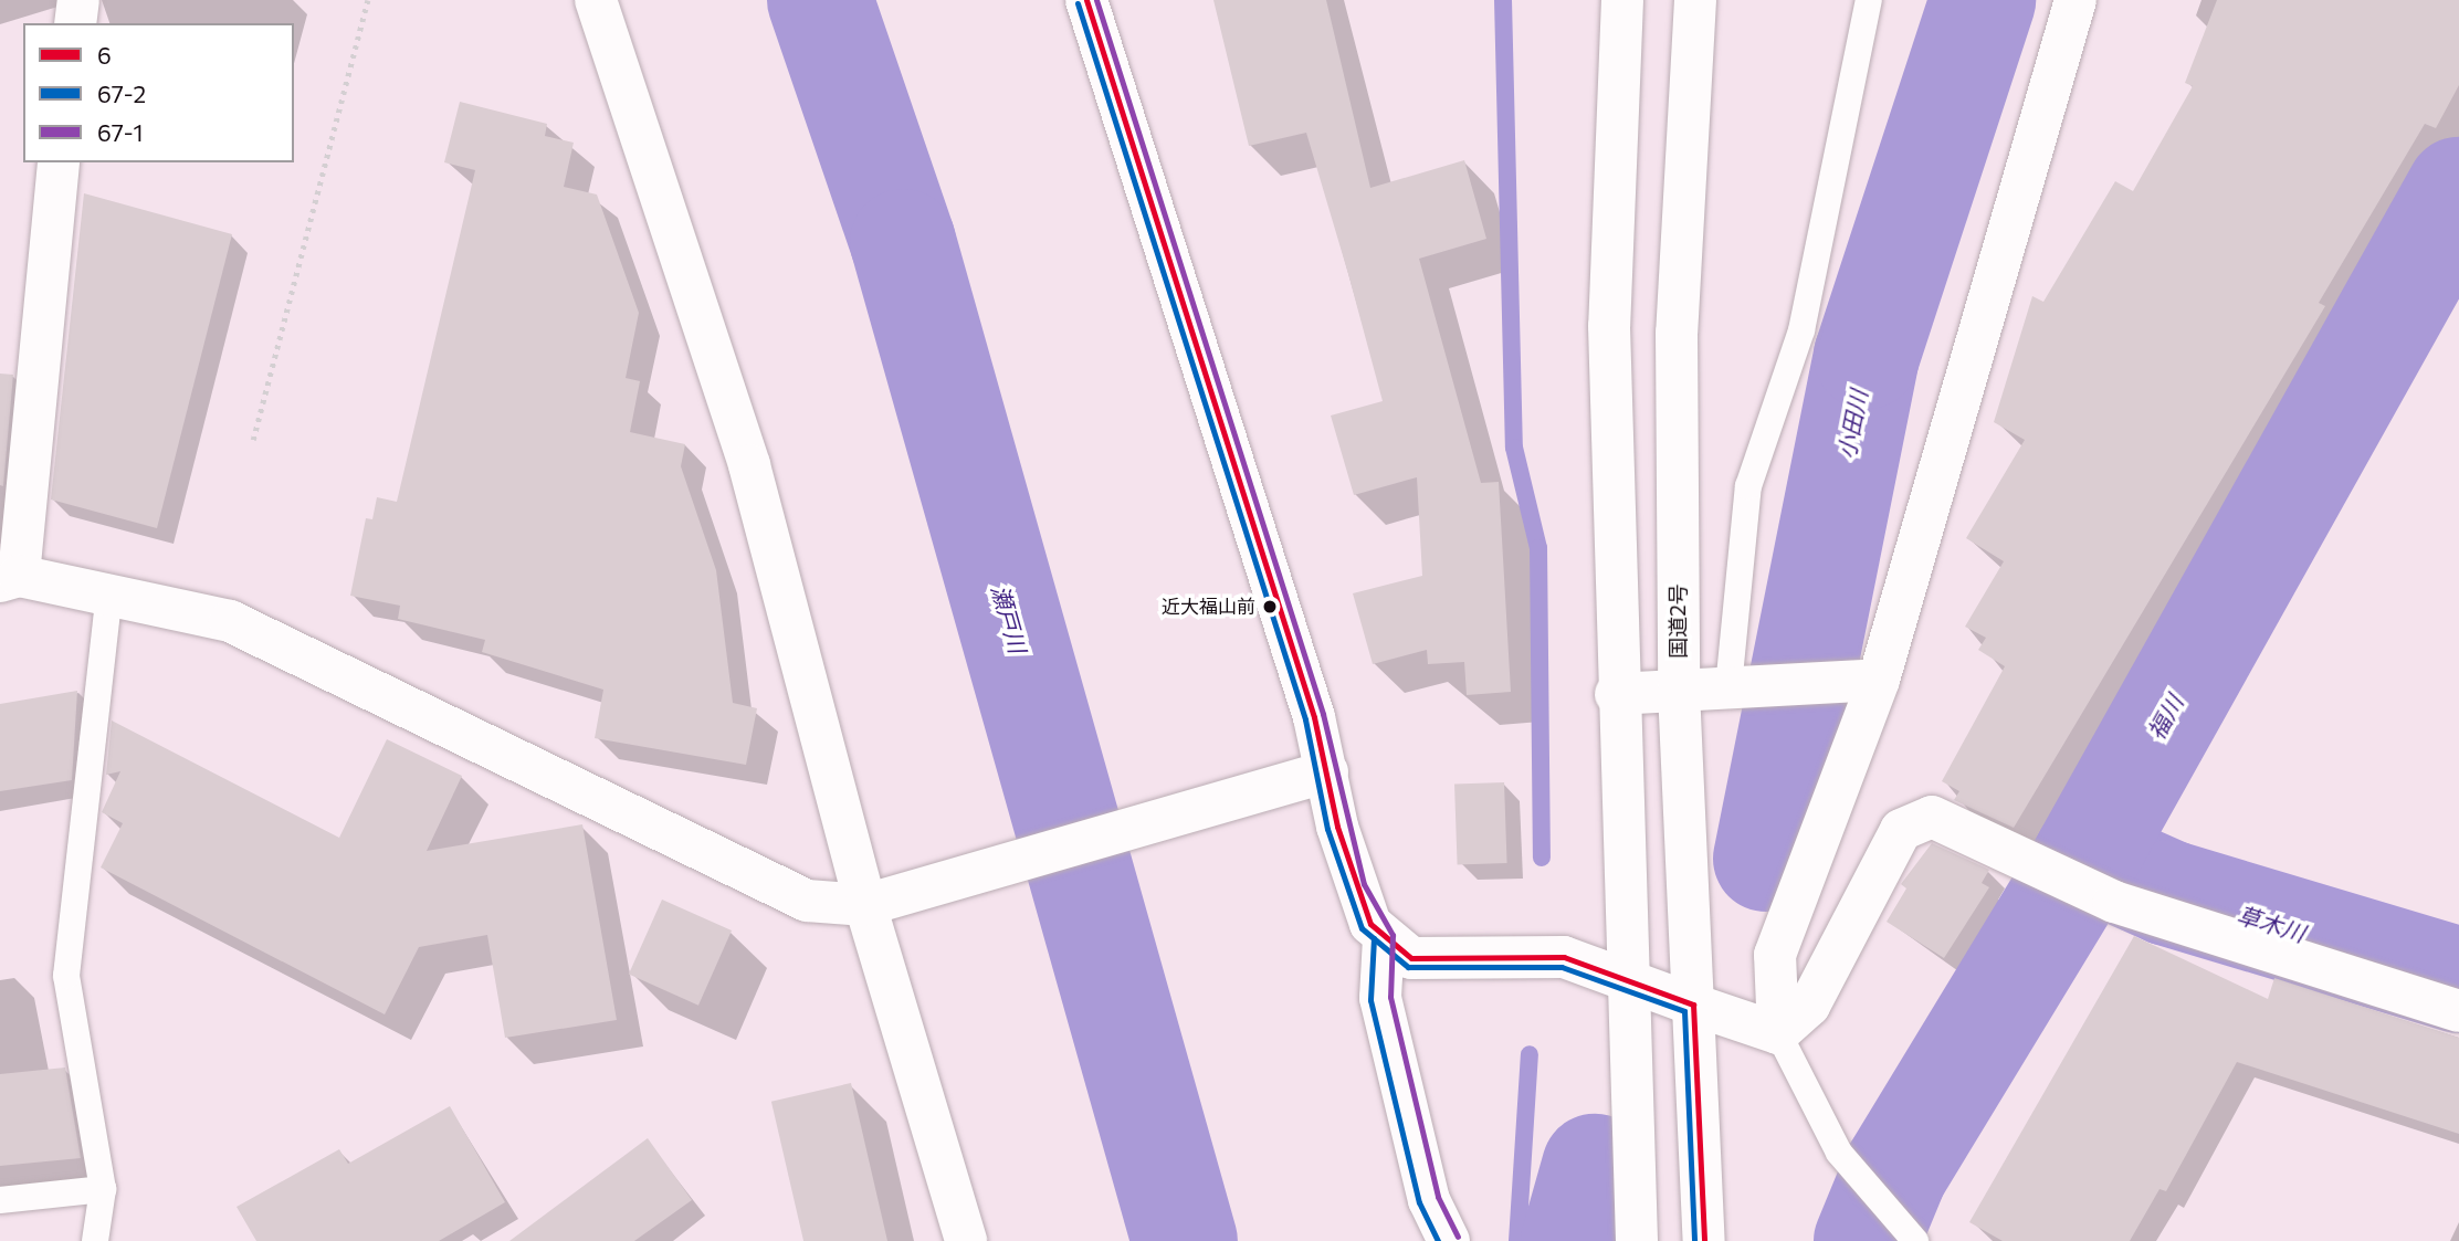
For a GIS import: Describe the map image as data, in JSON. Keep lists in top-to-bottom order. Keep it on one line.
{"streets":{"main road":["国道2号"]},"water":["小田川","瀬戸川","福川","草木川"],"places":["近大福山前"],"lines":["transit line 6","transit line 67-1","transit line 67-2"],"legend":["6","67-2","67-1"]}
